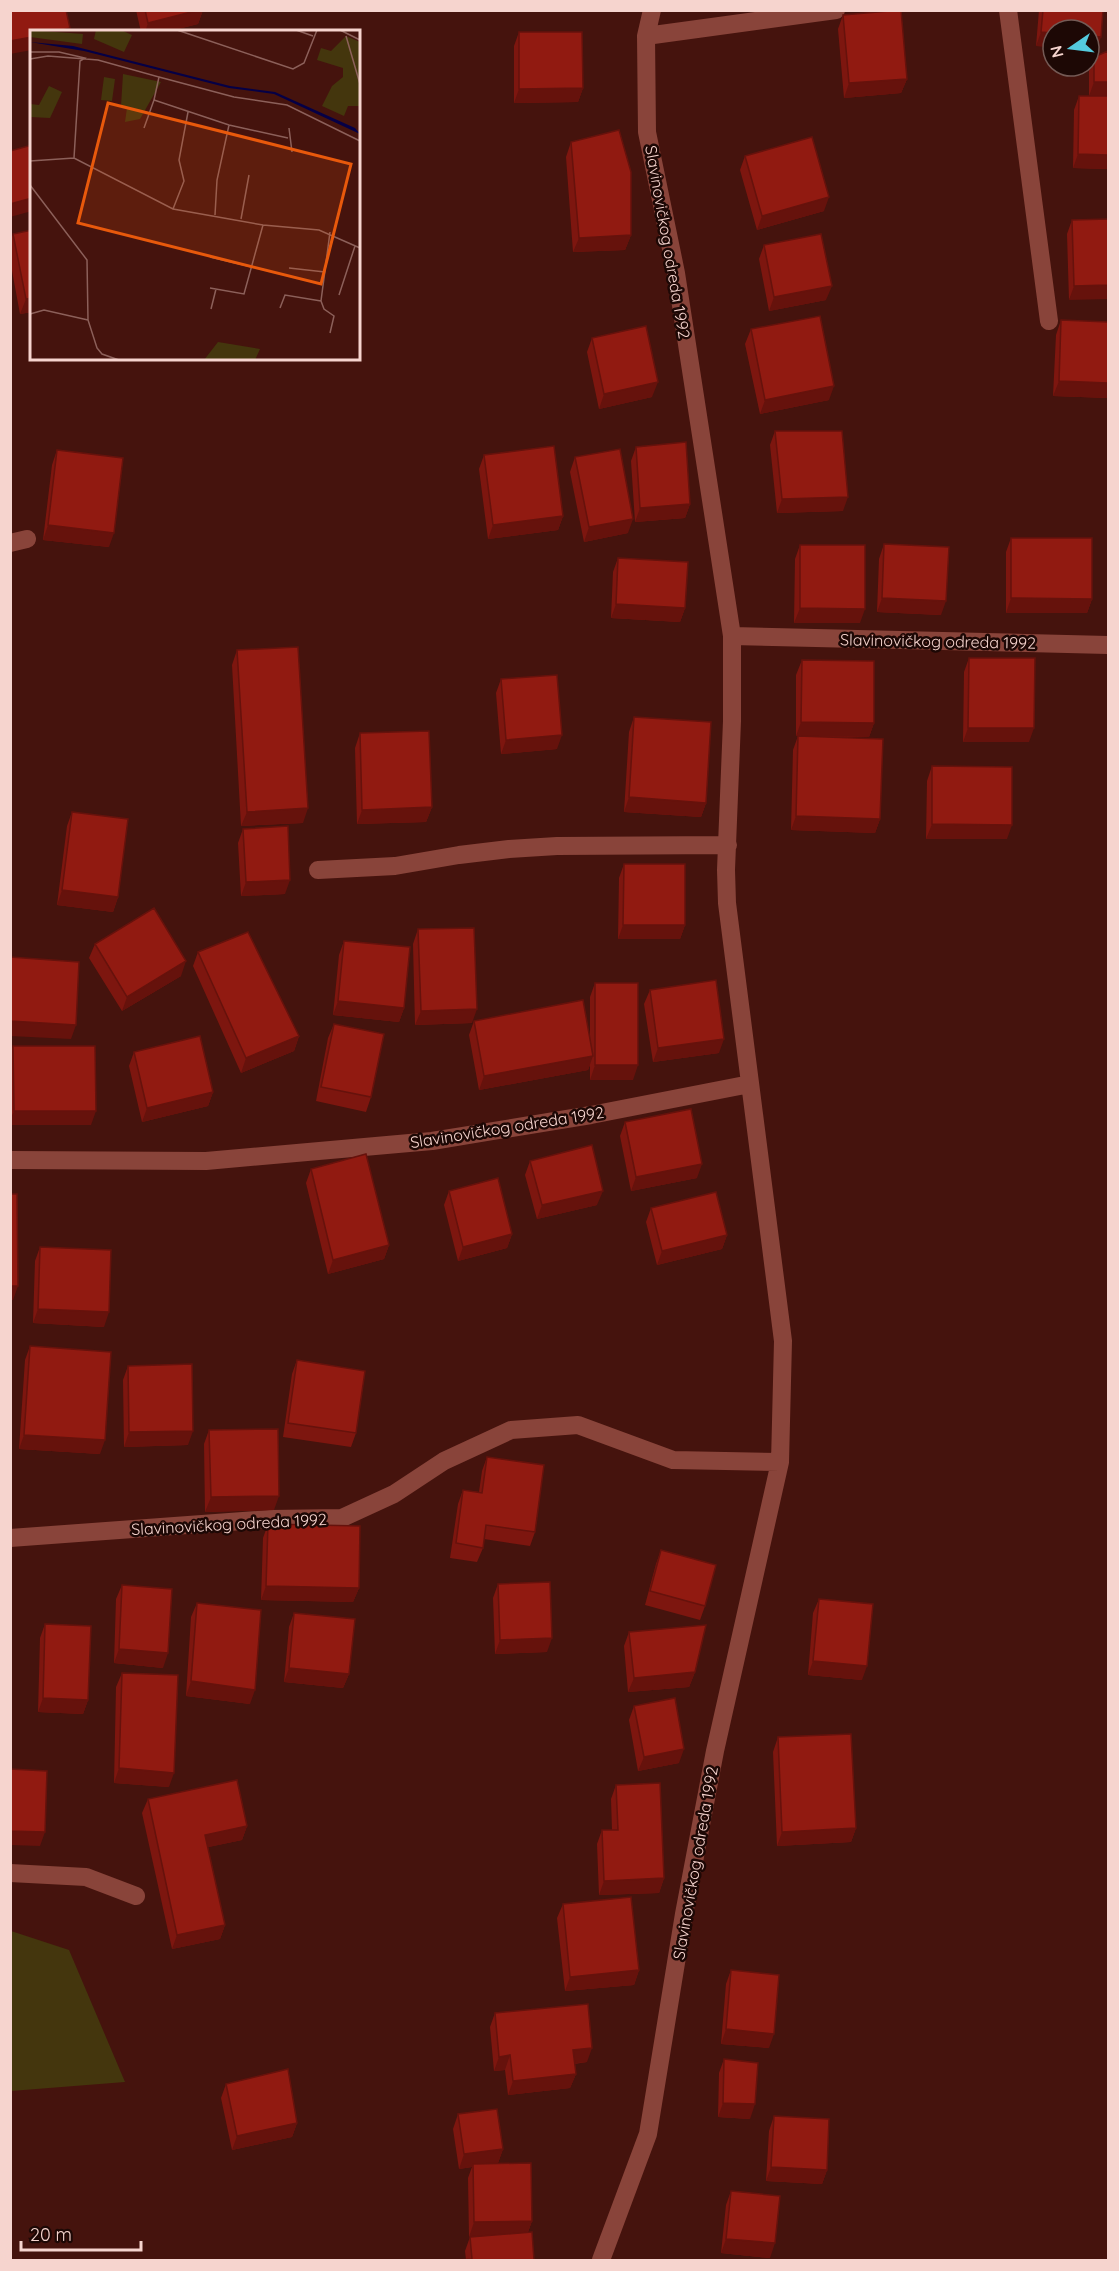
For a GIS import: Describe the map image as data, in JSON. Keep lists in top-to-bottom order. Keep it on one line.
{"streets":{"street":["Slavinovičkog odreda 1992"]},"scale_bar":"20 m","north":"left"}
